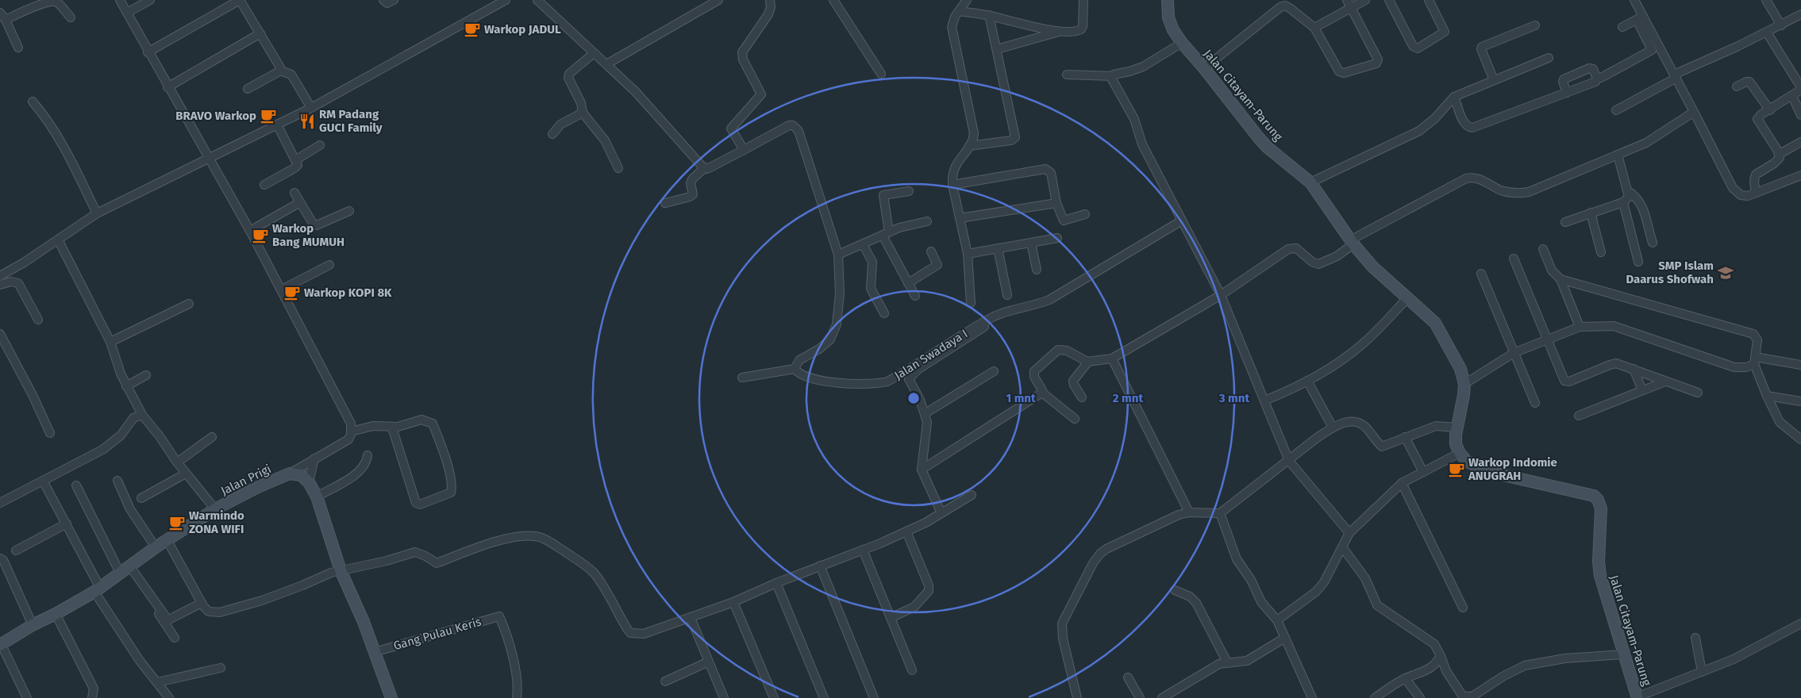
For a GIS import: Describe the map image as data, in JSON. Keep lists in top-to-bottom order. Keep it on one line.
{"streets":{"street":["Jalan Citayam-Parung","Jalan Swadaya I","Jalan Prigi","Gang Pulau Keris"]},"places":{"cafe":["Warkop JADUL","BRAVO Warkop","Warkop Bang MUMUH","Warkop KOPI 8K","Warkop Indomie ANUGRAH","Warmindo ZONA WIFI"],"restaurant":["RM Padang GUCI Family"],"school or university":["SMP Islam Daarus Shofwah"]},"rings":["1 mnt","2 mnt","3 mnt"]}
